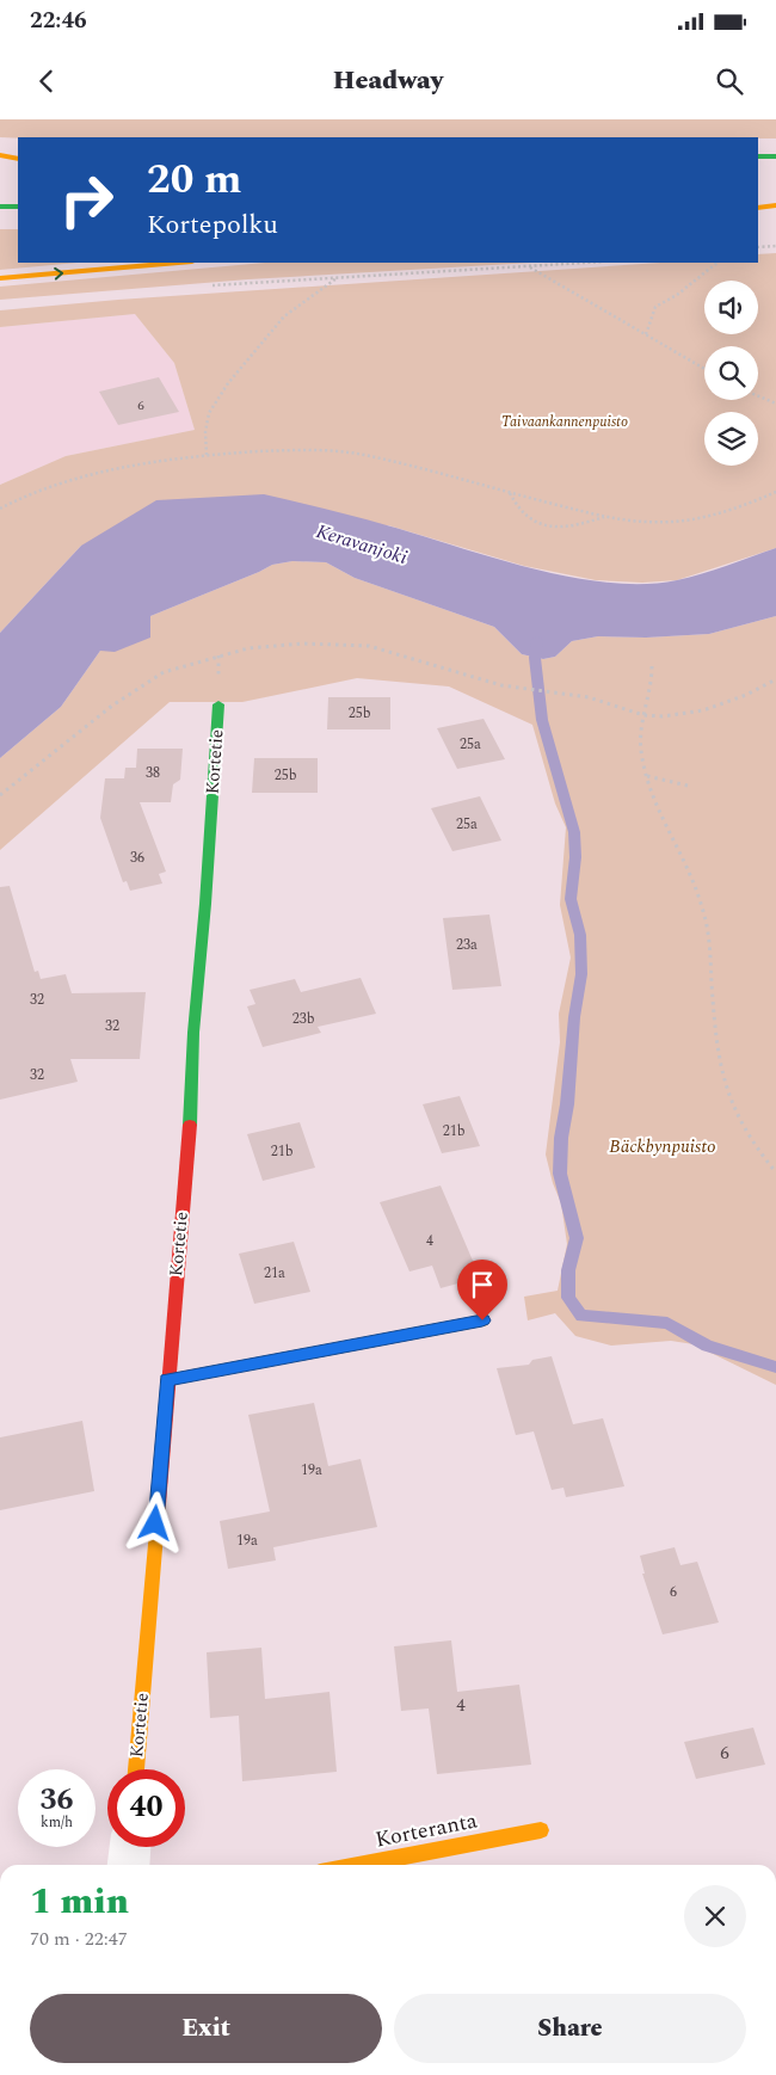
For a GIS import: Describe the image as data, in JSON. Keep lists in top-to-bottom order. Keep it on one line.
{"streets":{"main road":["Kortetie","Korteranta"]},"water":["Keravanjoki"],"parks":["Taivaankannenpuisto","Bäckbynpuisto"],"house_numbers":["6","25b","25a","38","25b","25a","36","23a","32","23b","32","32","21b","21b","4","21a","19a","19a","6","4","6"],"page":{"status":"22:46","header":"Headway","turn":["20 m","Kortepolku"],"speed":"36 km/h","limit":"40","heading":["1 min","70 m · 22:47"],"buttons":["Exit","Share"]}}
